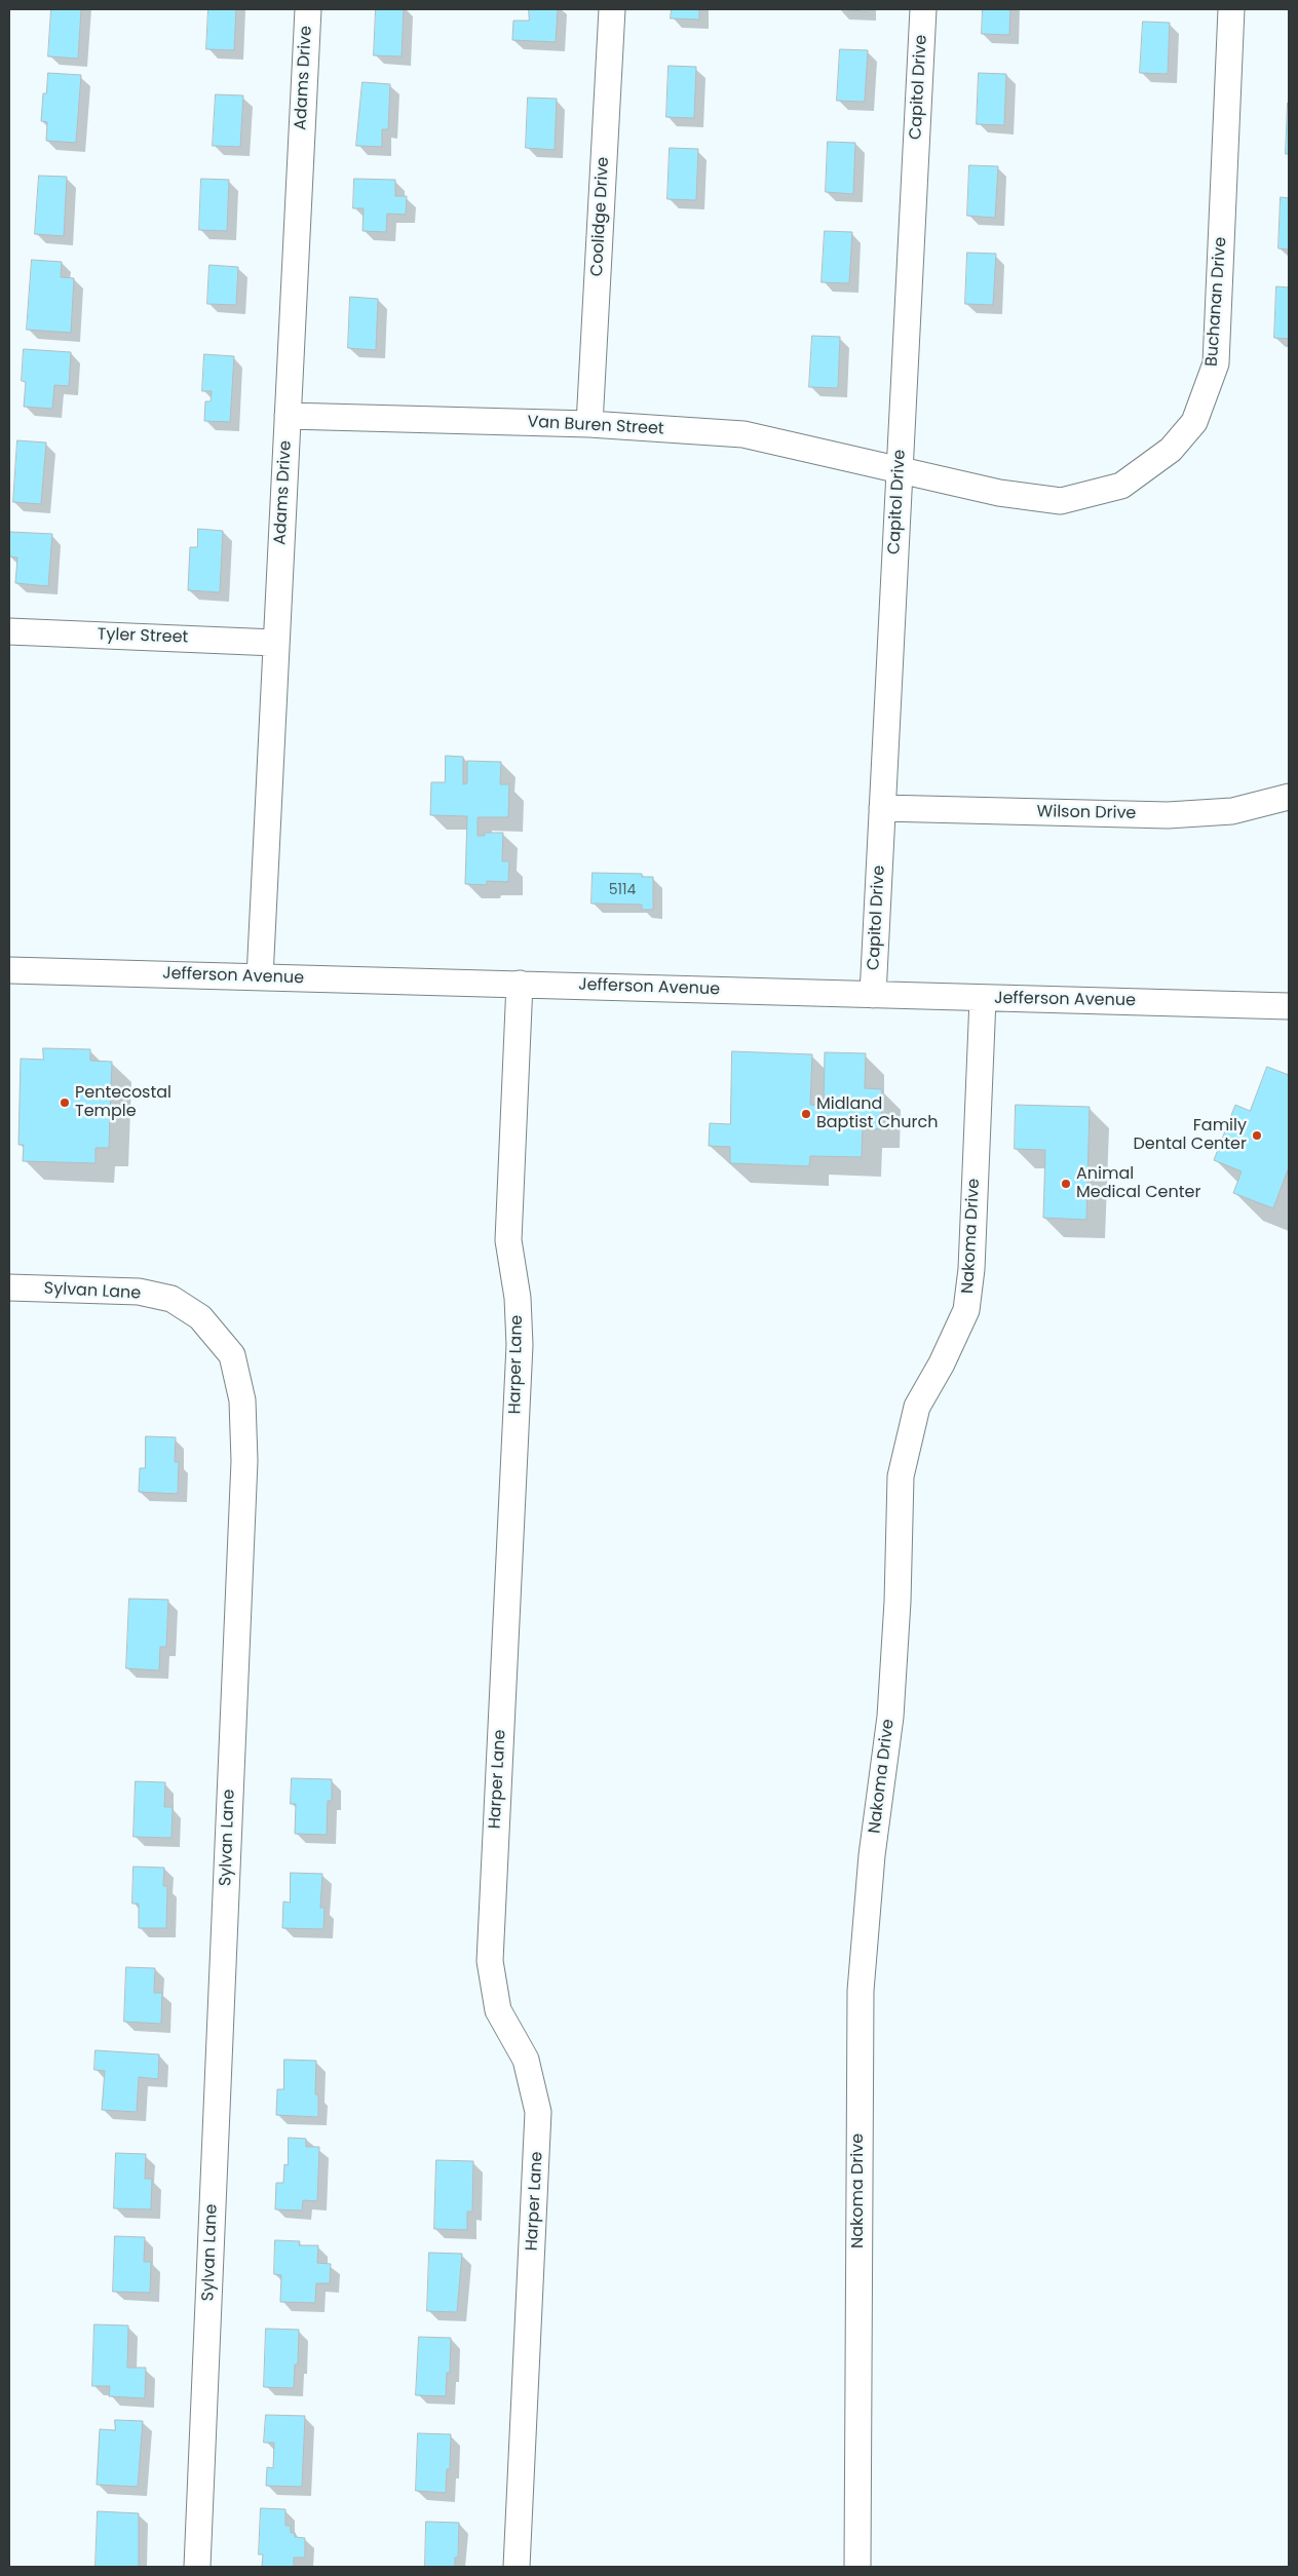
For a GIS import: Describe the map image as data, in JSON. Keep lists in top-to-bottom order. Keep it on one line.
{"streets":{"street":["Adams Drive","Capitol Drive","Coolidge Drive","Buchanan Drive","Van Buren Street","Tyler Street","Wilson Drive","Jefferson Avenue","Nakoma Drive","Sylvan Lane","Harper Lane"]},"crossings":[["Adams Drive","Van Buren Street"],["Adams Drive","Tyler Street"],["Adams Drive","Jefferson Avenue"],["Capitol Drive","Buchanan Drive"],["Capitol Drive","Van Buren Street"],["Capitol Drive","Wilson Drive"],["Capitol Drive","Jefferson Avenue"],["Coolidge Drive","Van Buren Street"],["Buchanan Drive","Van Buren Street"],["Jefferson Avenue","Nakoma Drive"],["Jefferson Avenue","Harper Lane"]],"places":["Pentecostal Temple","Midland Baptist Church","Family Dental Center","Animal Medical Center"],"house_numbers":["5114"]}
